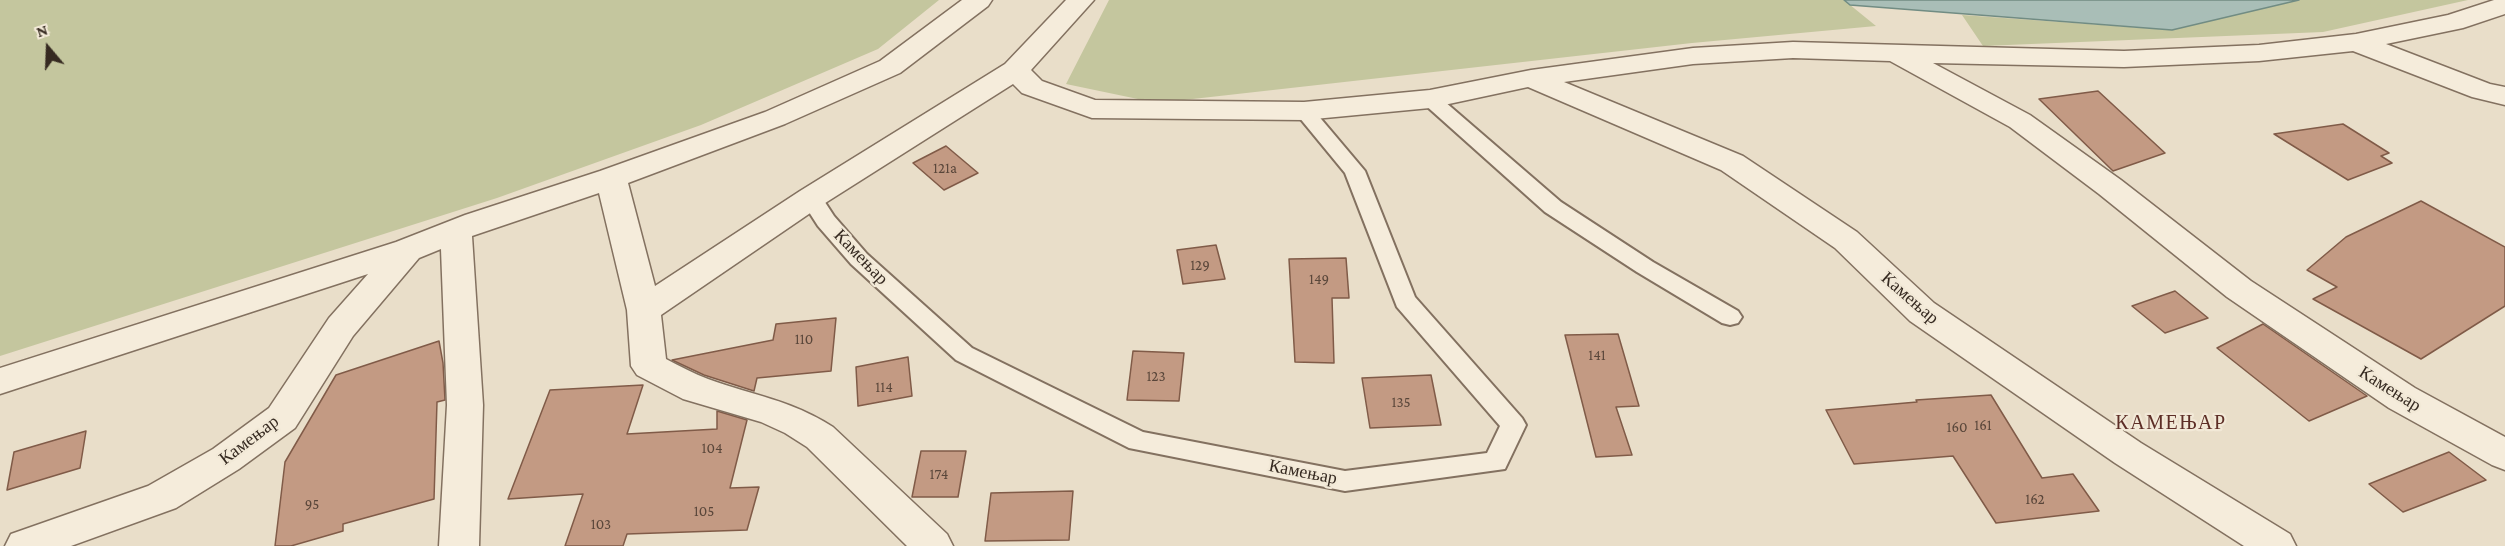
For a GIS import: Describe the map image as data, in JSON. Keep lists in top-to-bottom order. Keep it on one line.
{"streets":{"street":["Камењар"]},"districts":["КАМЕЊАР"],"house_numbers":["121a","129","149","110","141","123","114","135","161","160","104","174","162","95","105","103"],"north":"top"}
